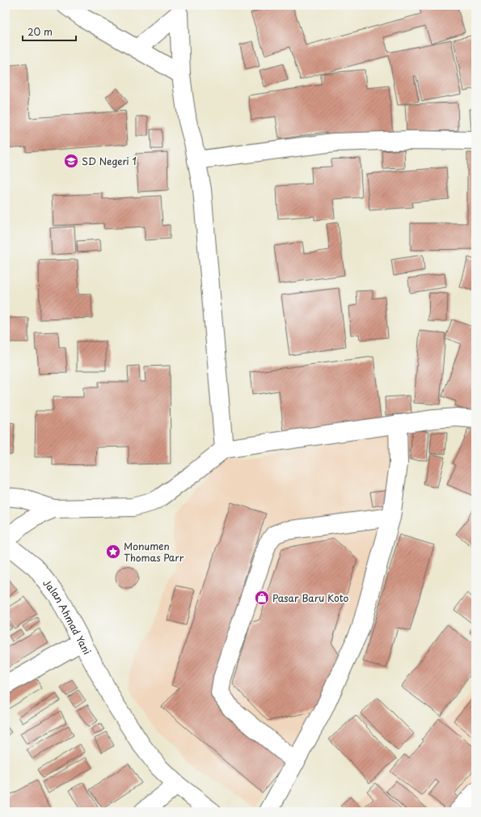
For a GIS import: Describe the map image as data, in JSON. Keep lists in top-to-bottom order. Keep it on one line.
{"streets":{"main road":["Jalan Ahmad Yani"]},"places":{"school or university":["SD Negeri 1"],"place":["Monumen Thomas Parr"],"shop":["Pasar Baru Koto"]},"scale_bar":"20 m"}
